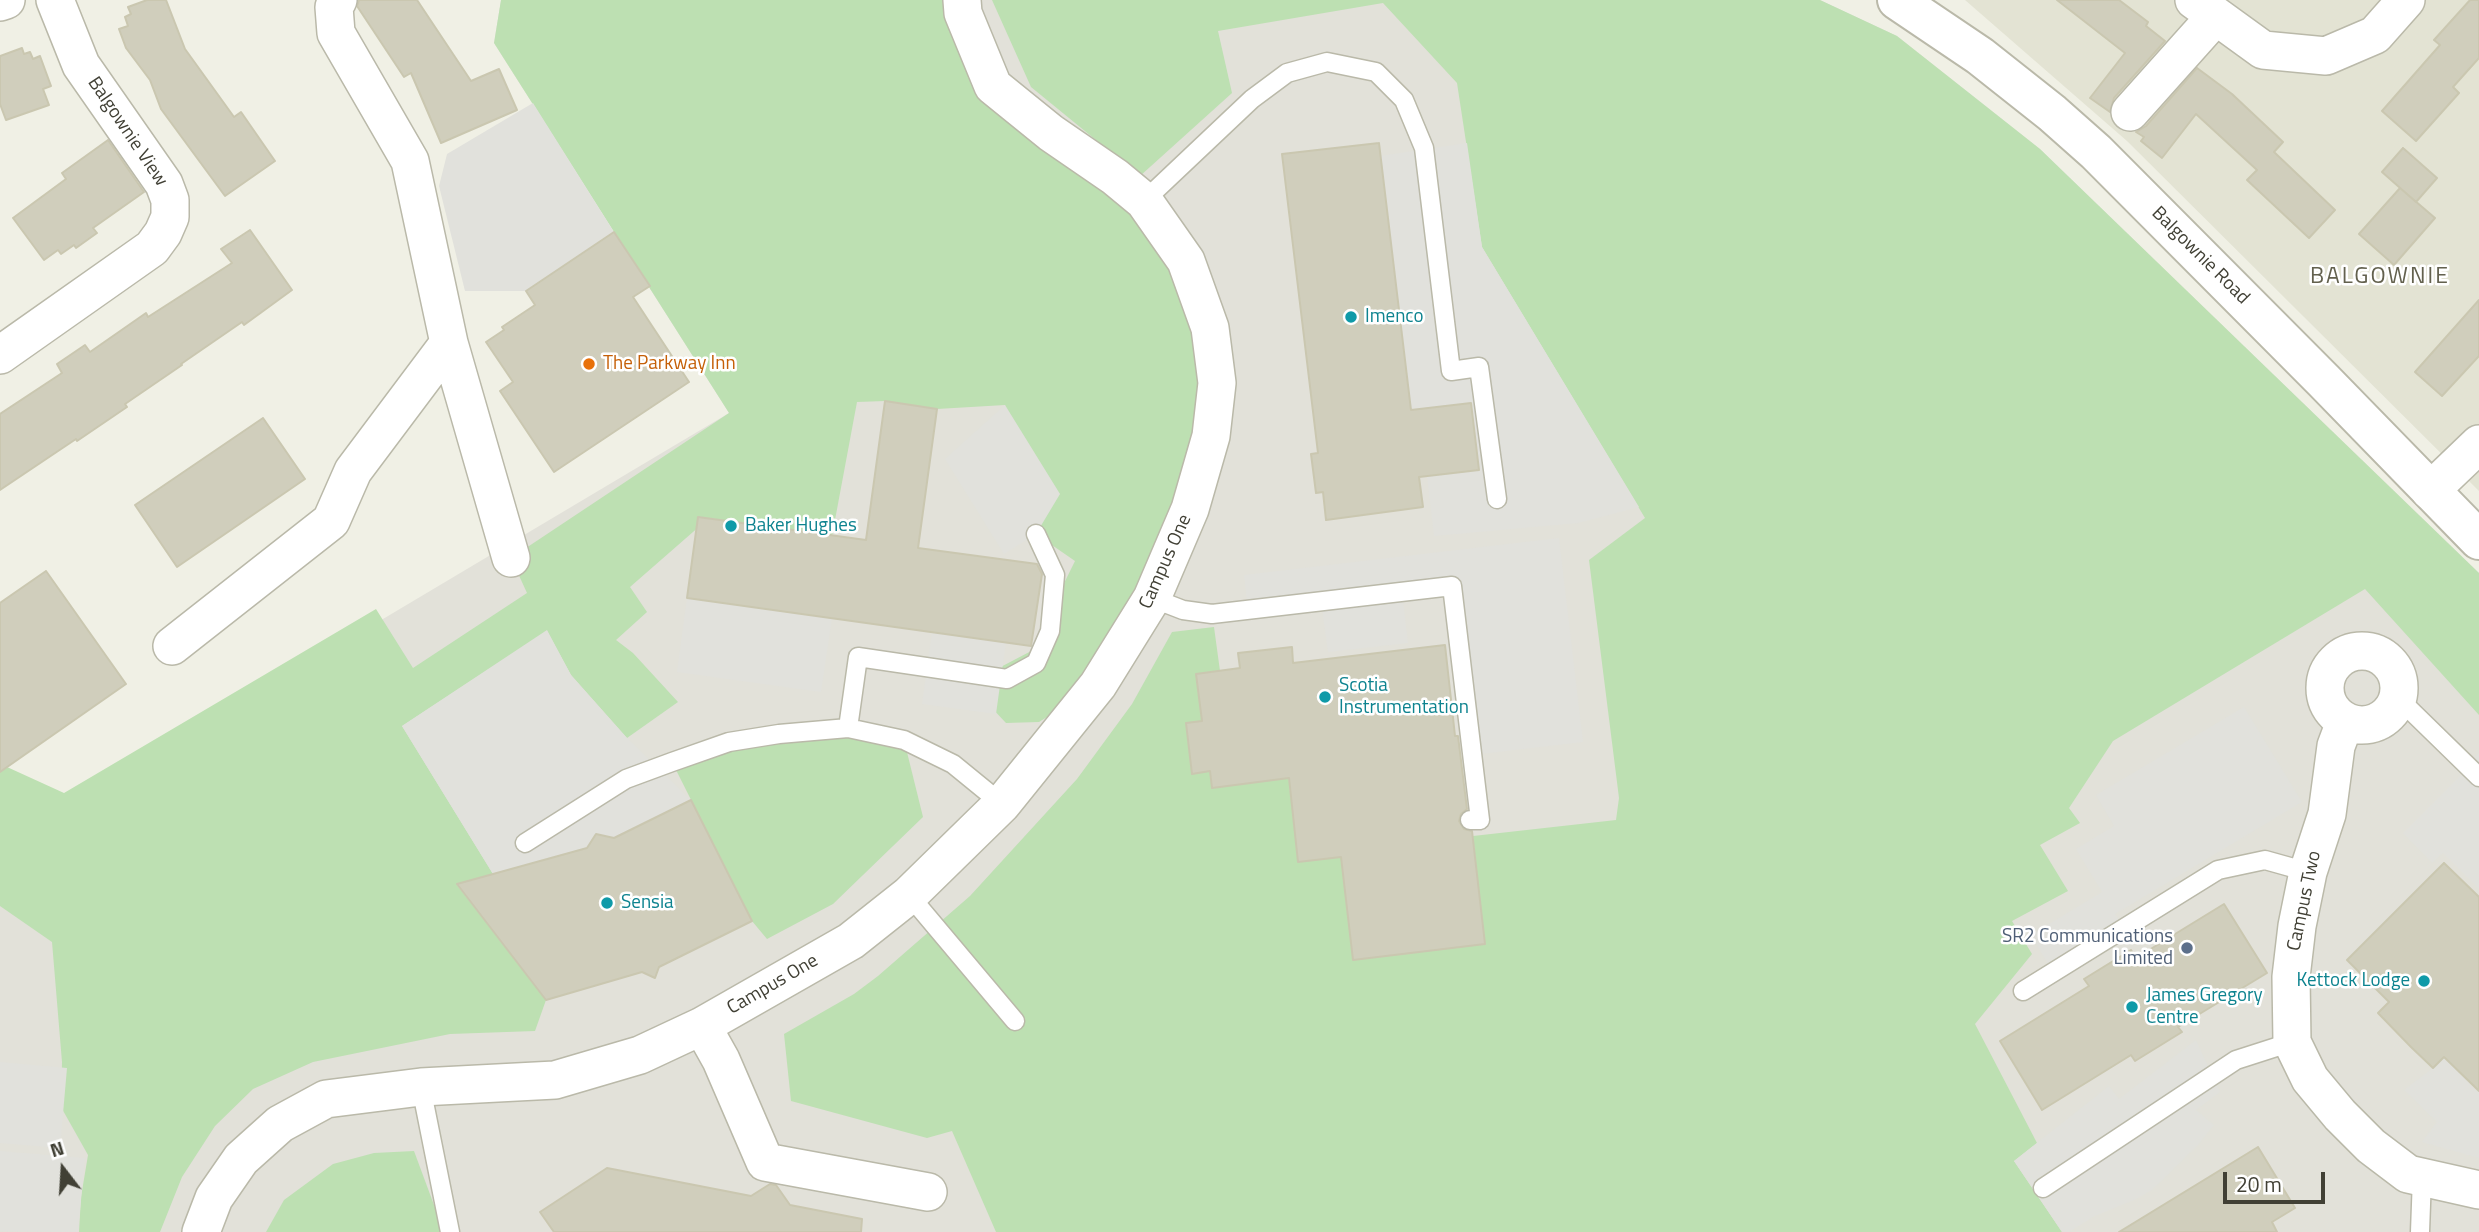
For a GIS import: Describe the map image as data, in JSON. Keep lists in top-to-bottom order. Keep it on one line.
{"streets":{"street":["Balgownie View","Balgownie Road","Campus One","Campus Two"]},"districts":["BALGOWNIE"],"places":["Imenco","The Parkway Inn","Baker Hughes","Scotia Instrumentation","Sensia","SR2 Communications Limited","Kettock Lodge","James Gregory Centre"],"scale_bar":"20 m","north":"top"}
